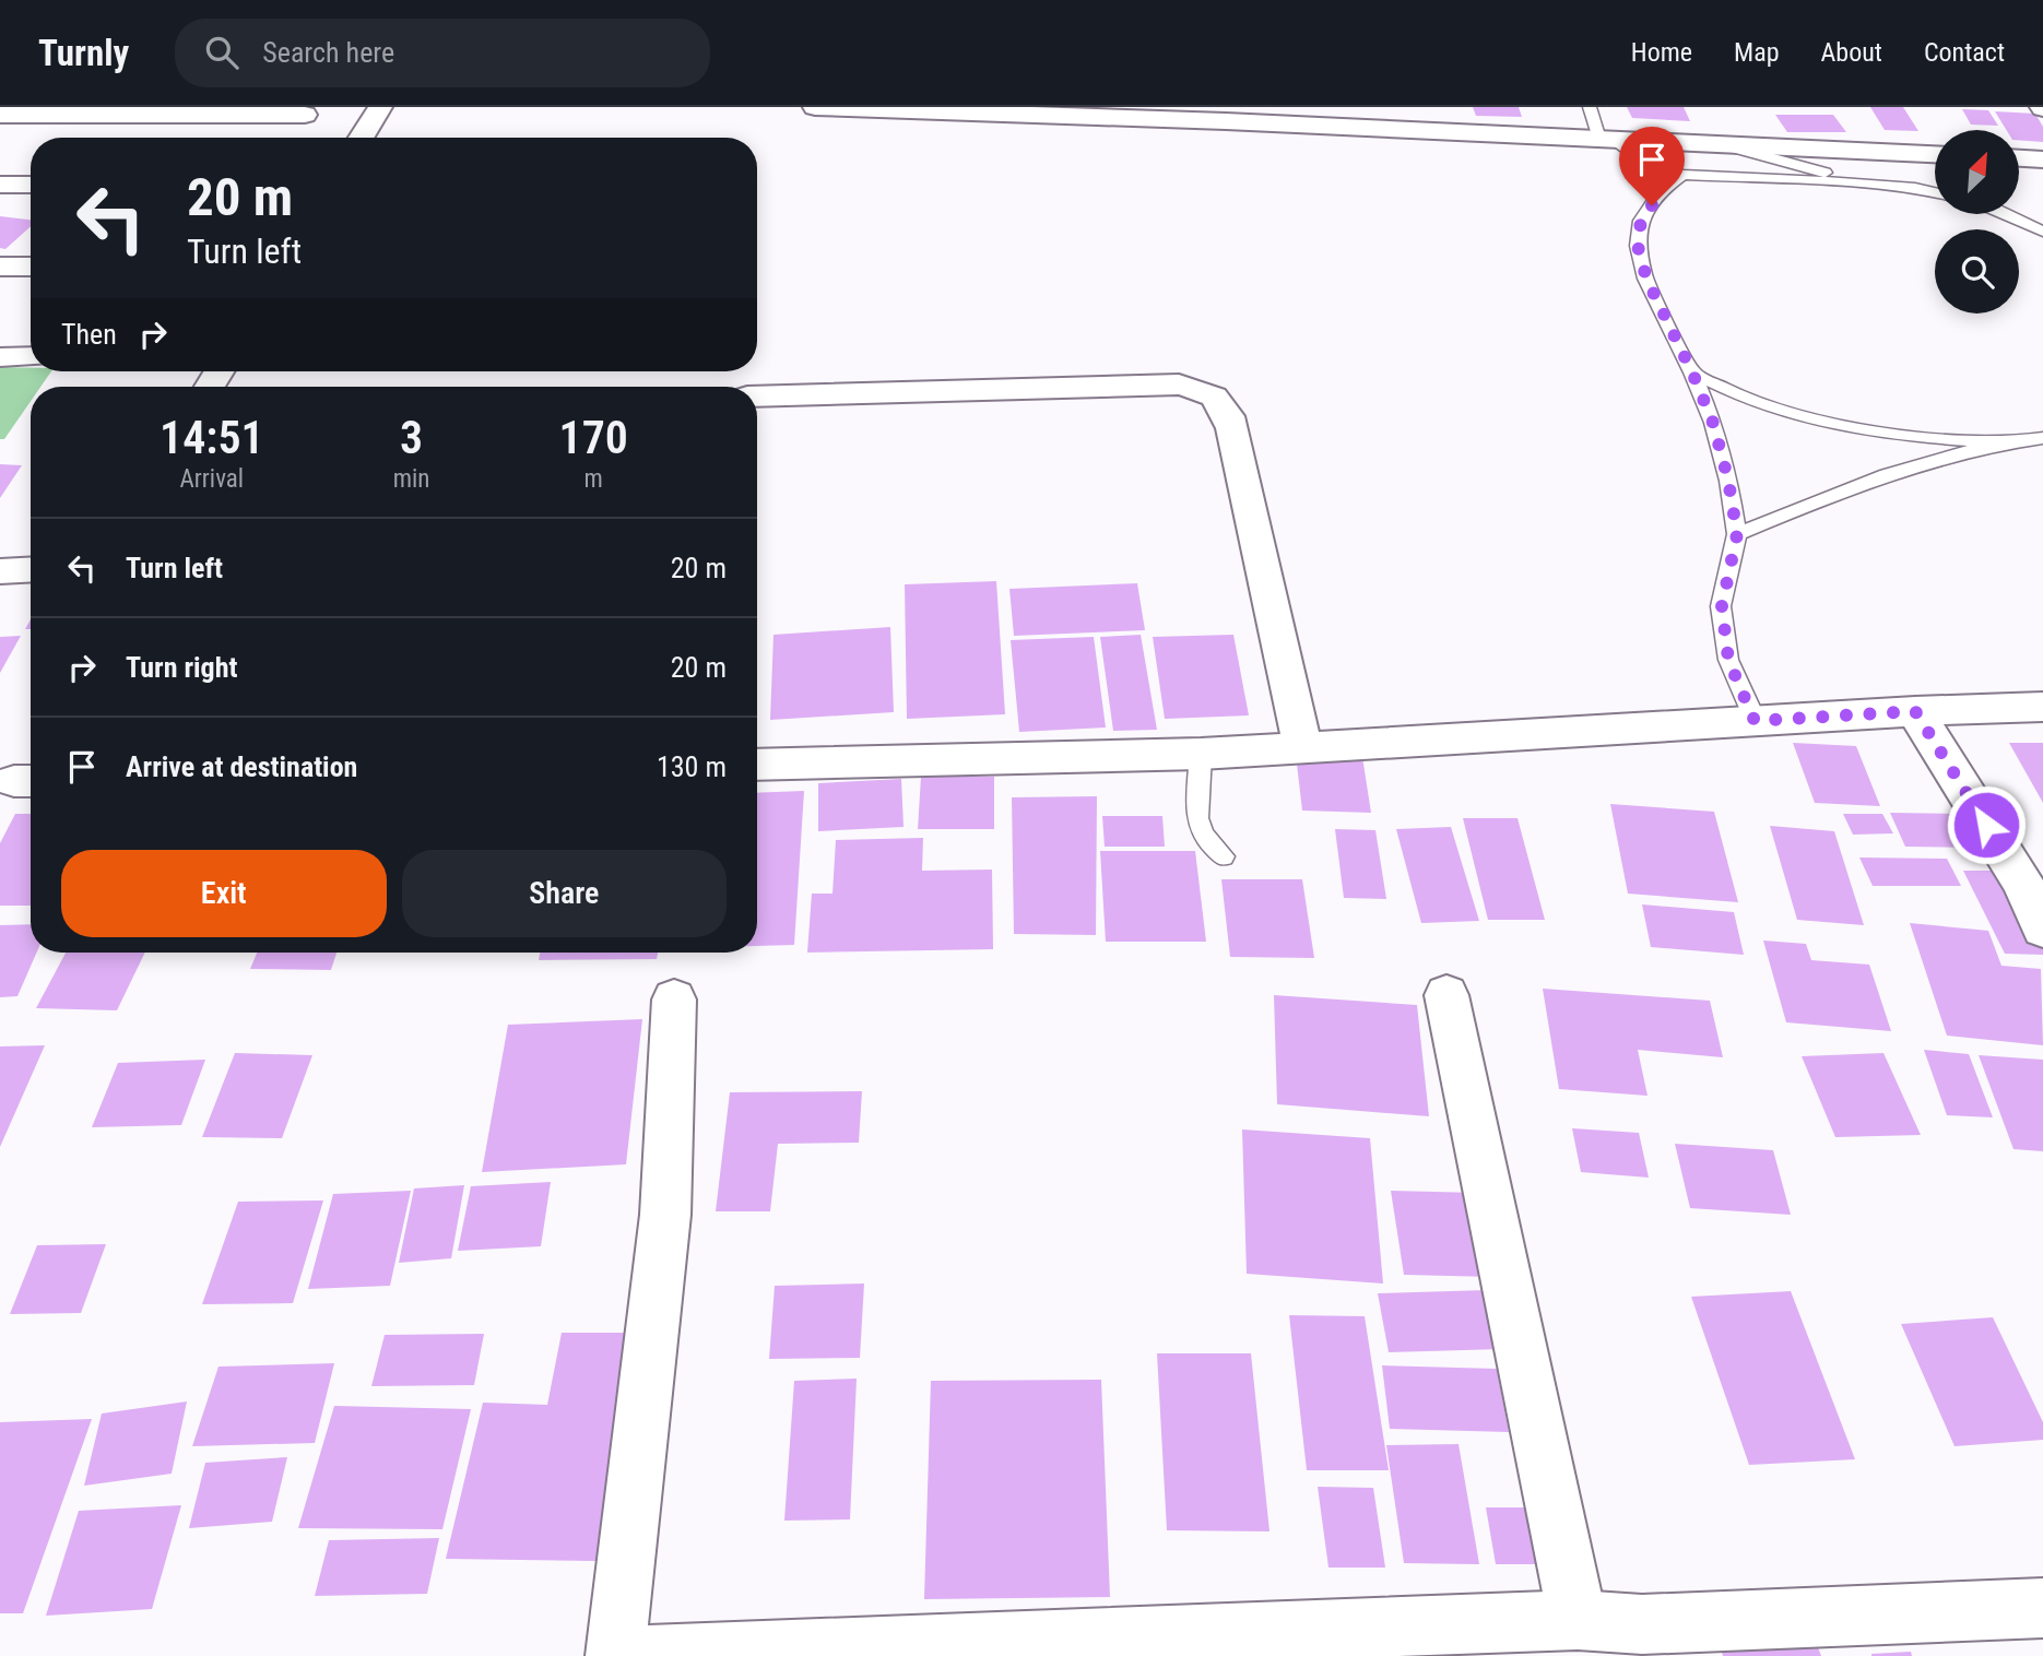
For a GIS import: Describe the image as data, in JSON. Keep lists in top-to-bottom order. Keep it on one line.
{"north":"top right","page":{"header":"Turnly","search":"Search here","nav":["Home","Map","About","Contact"],"turn":["20 m","Turn left"],"then":"Then","eta":["14:51","Arrival","3","min","170","m"],"list":[{"name":"Turn left","value":"20 m"},{"name":"Turn right","value":"20 m"},{"name":"Arrive at destination","value":"130 m"}],"buttons":["Exit","Share"]}}
